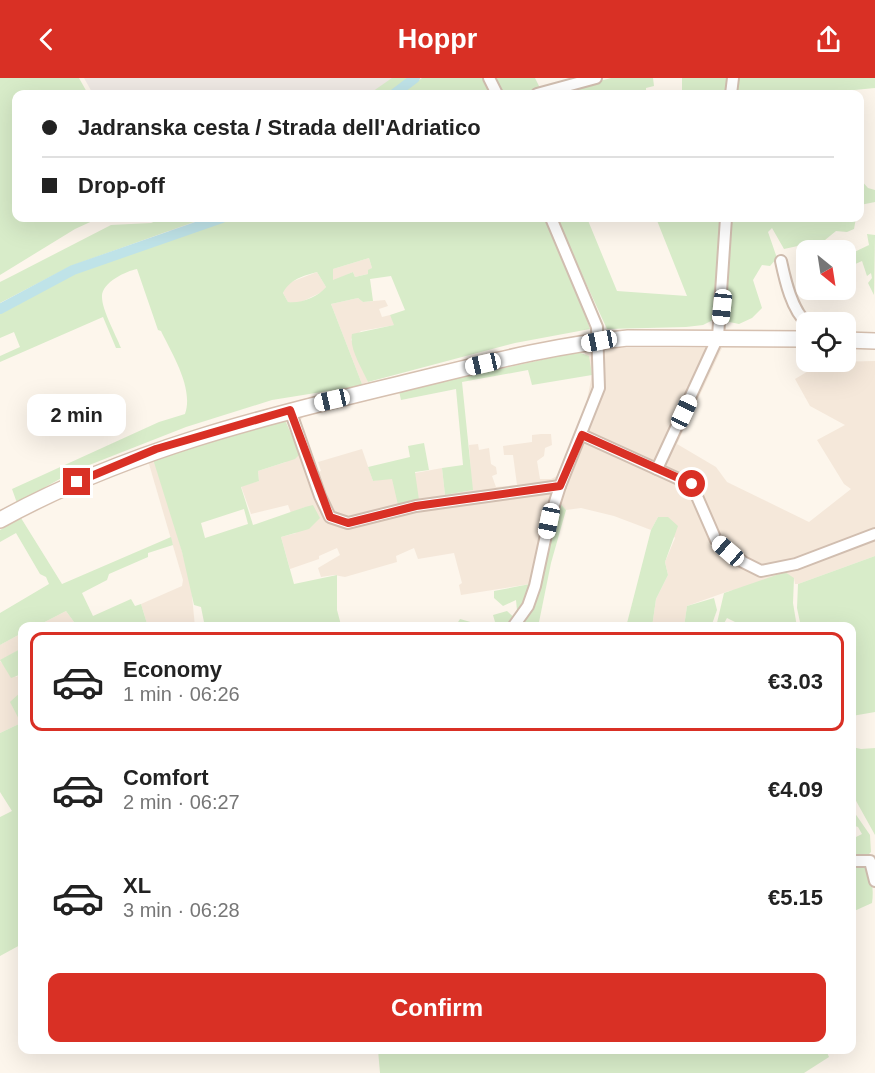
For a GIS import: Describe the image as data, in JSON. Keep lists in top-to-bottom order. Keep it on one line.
{"north":"bottom right","page":{"header":"Hoppr","banner":["Jadranska cesta / Strada dell'Adriatico","Drop-off"],"bubble":"2 min","list":[{"name":"Economy","note":"1 min · 06:26","value":"€3.03"},{"name":"Comfort","note":"2 min · 06:27","value":"€4.09"},{"name":"XL","note":"3 min · 06:28","value":"€5.15"}],"buttons":"Confirm"}}
